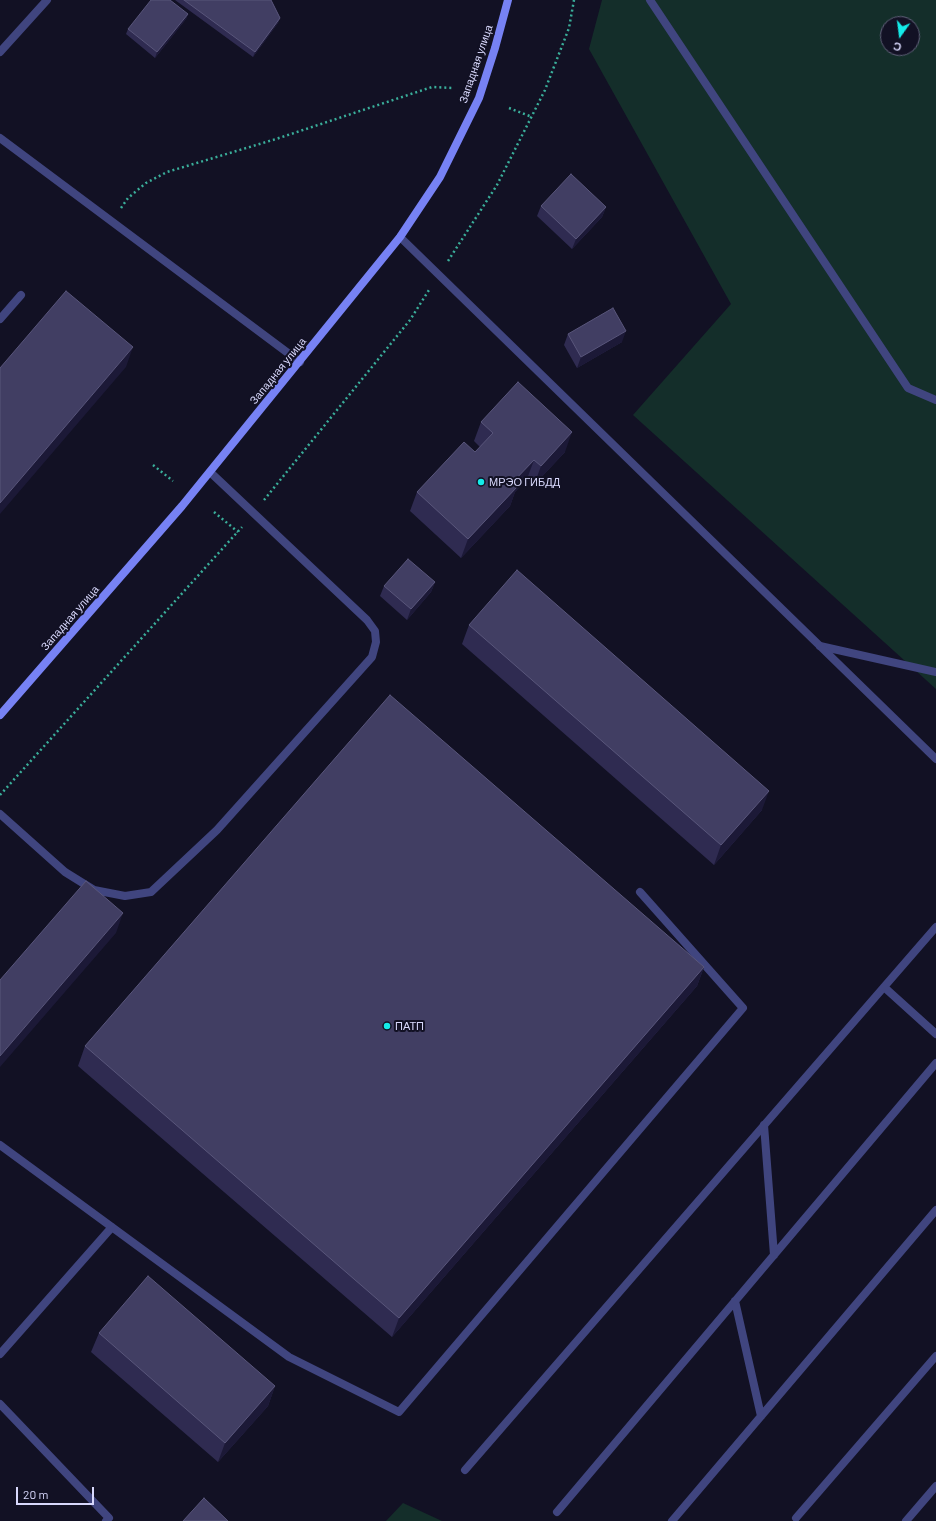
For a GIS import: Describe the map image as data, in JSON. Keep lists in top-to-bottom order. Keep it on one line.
{"streets":{"main road":["Западная улица"]},"places":["МРЭО ГИБДД","ПАТП"],"scale_bar":"20 m","north":"bottom"}
